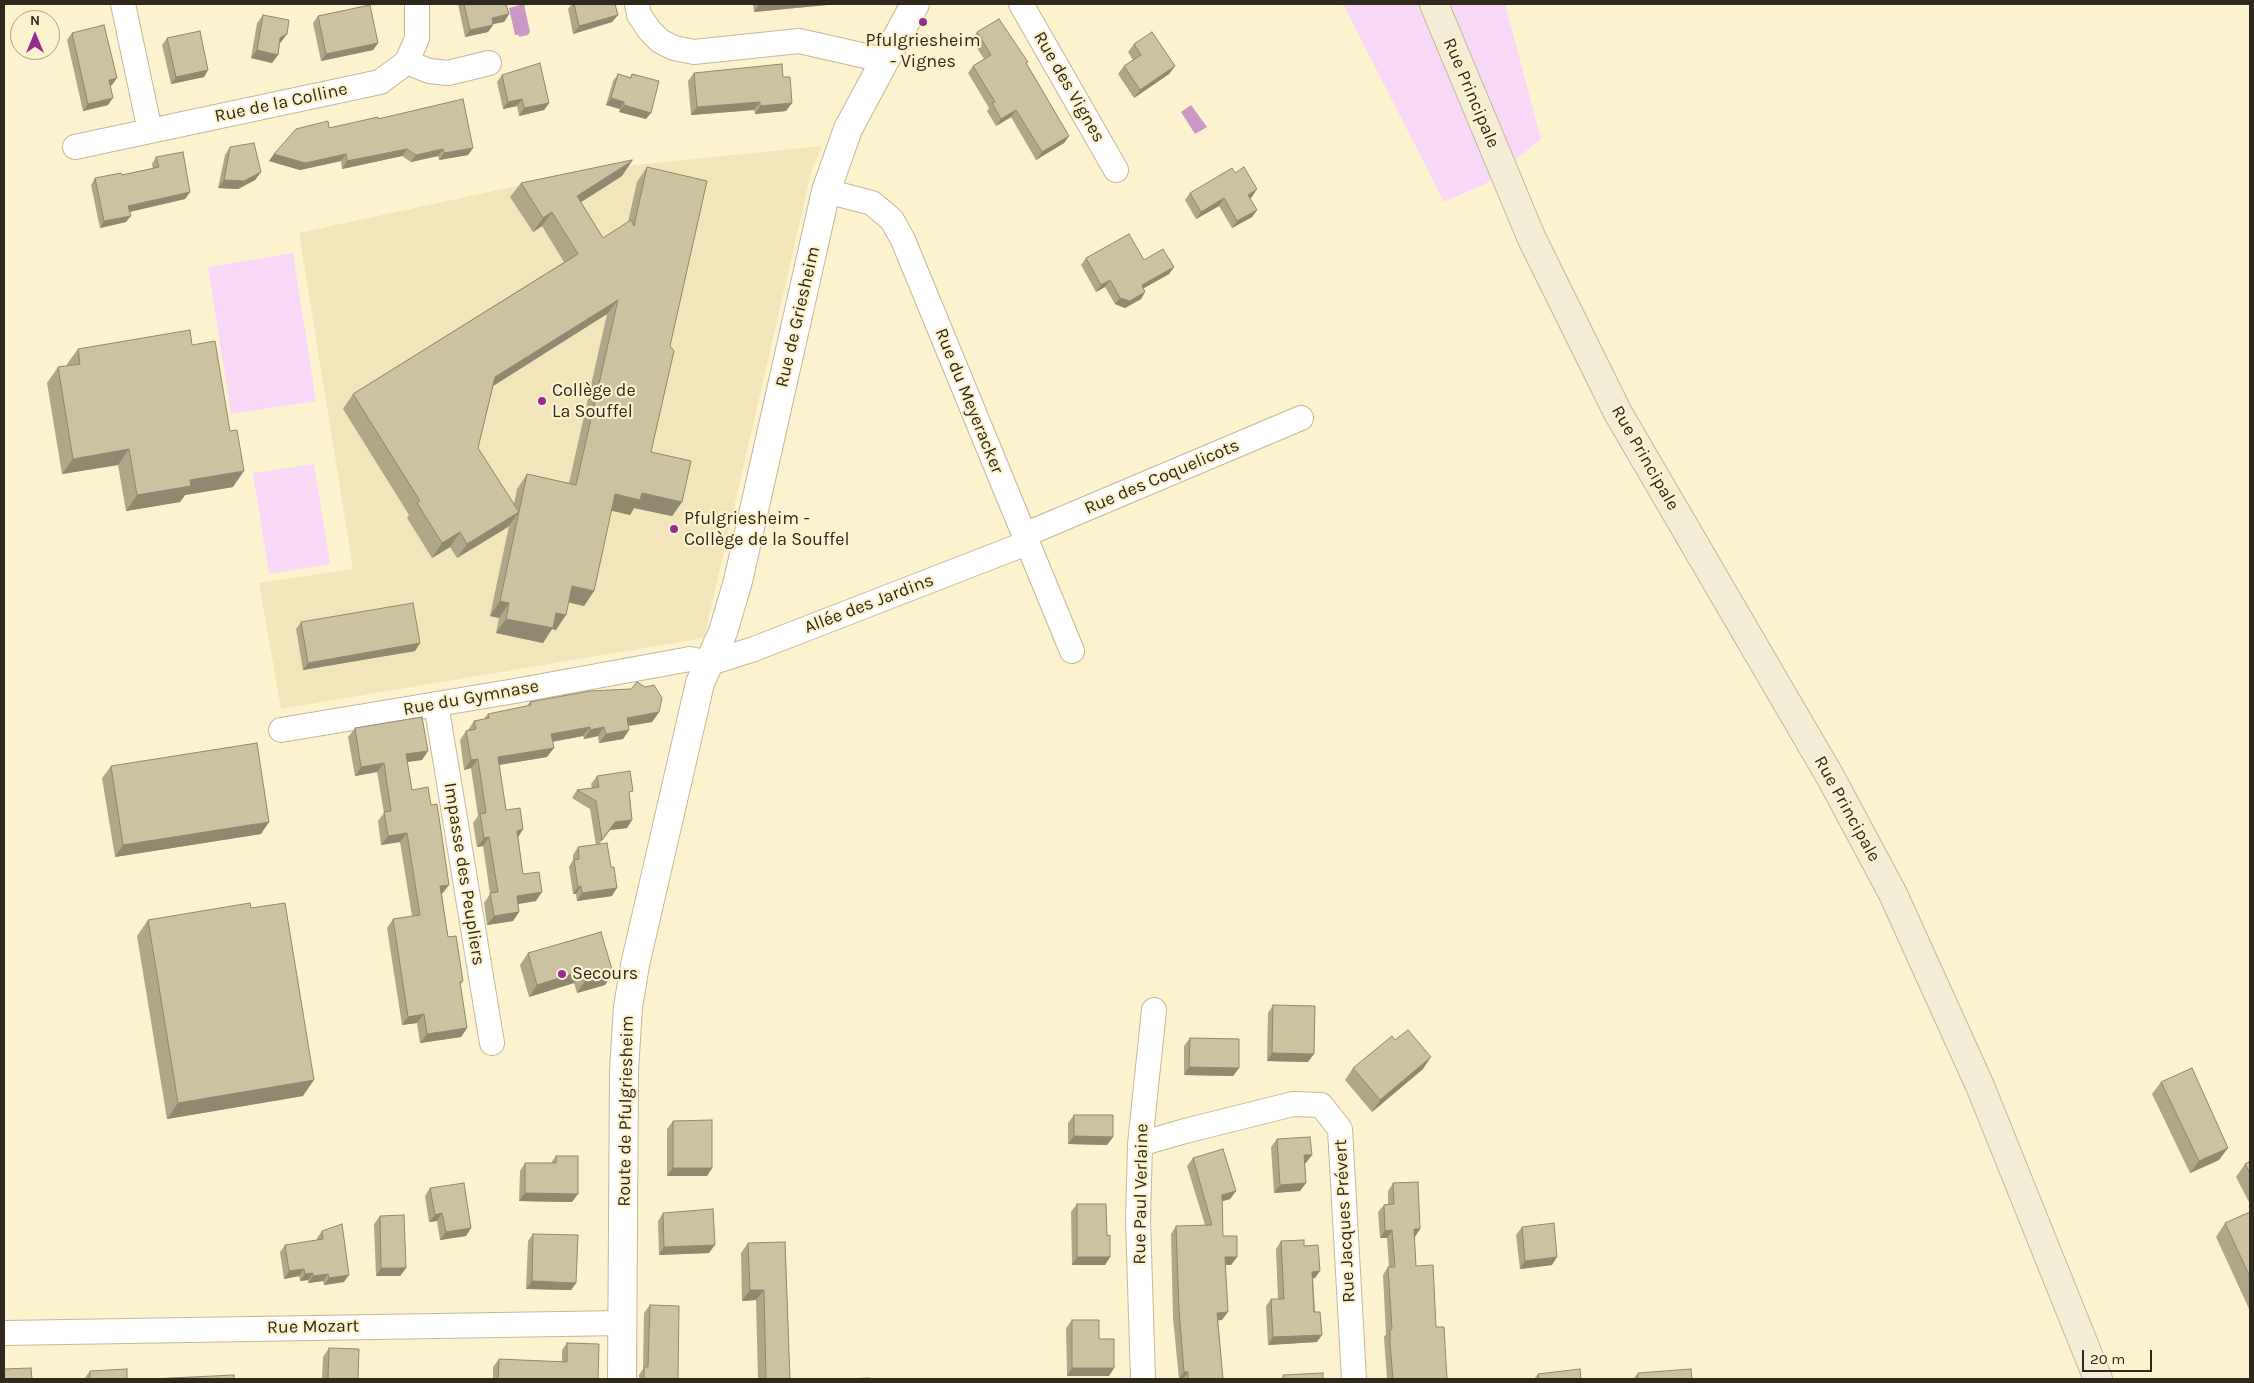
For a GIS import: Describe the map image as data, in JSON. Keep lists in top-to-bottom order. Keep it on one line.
{"streets":{"main road":["Rue Principale"],"street":["Rue des Vignes","Rue de la Colline","Rue de Griesheim","Rue du Meyeracker","Rue des Coquelicots","Allée des Jardins","Rue du Gymnase","Impasse des Peupliers","Route de Pfulgriesheim","Rue Paul Verlaine","Rue Jacques Prévert","Rue Mozart"]},"crossings":[["Rue de Griesheim","Rue du Meyeracker"],["Rue de Griesheim","Allée des Jardins"],["Rue de Griesheim","Rue du Gymnase"],["Rue de Griesheim","Route de Pfulgriesheim"],["Rue du Meyeracker","Rue des Coquelicots"],["Rue du Meyeracker","Allée des Jardins"],["Rue des Coquelicots","Allée des Jardins"],["Allée des Jardins","Rue du Gymnase"],["Allée des Jardins","Route de Pfulgriesheim"],["Rue du Gymnase","Impasse des Peupliers"],["Rue du Gymnase","Route de Pfulgriesheim"],["Route de Pfulgriesheim","Rue Mozart"],["Rue Paul Verlaine","Rue Jacques Prévert"]],"places":["Pfulgriesheim - Vignes","Collège de La Souffel","Pfulgriesheim - Collège de la Souffel","Secours"],"scale_bar":"20 m","north":"top"}
